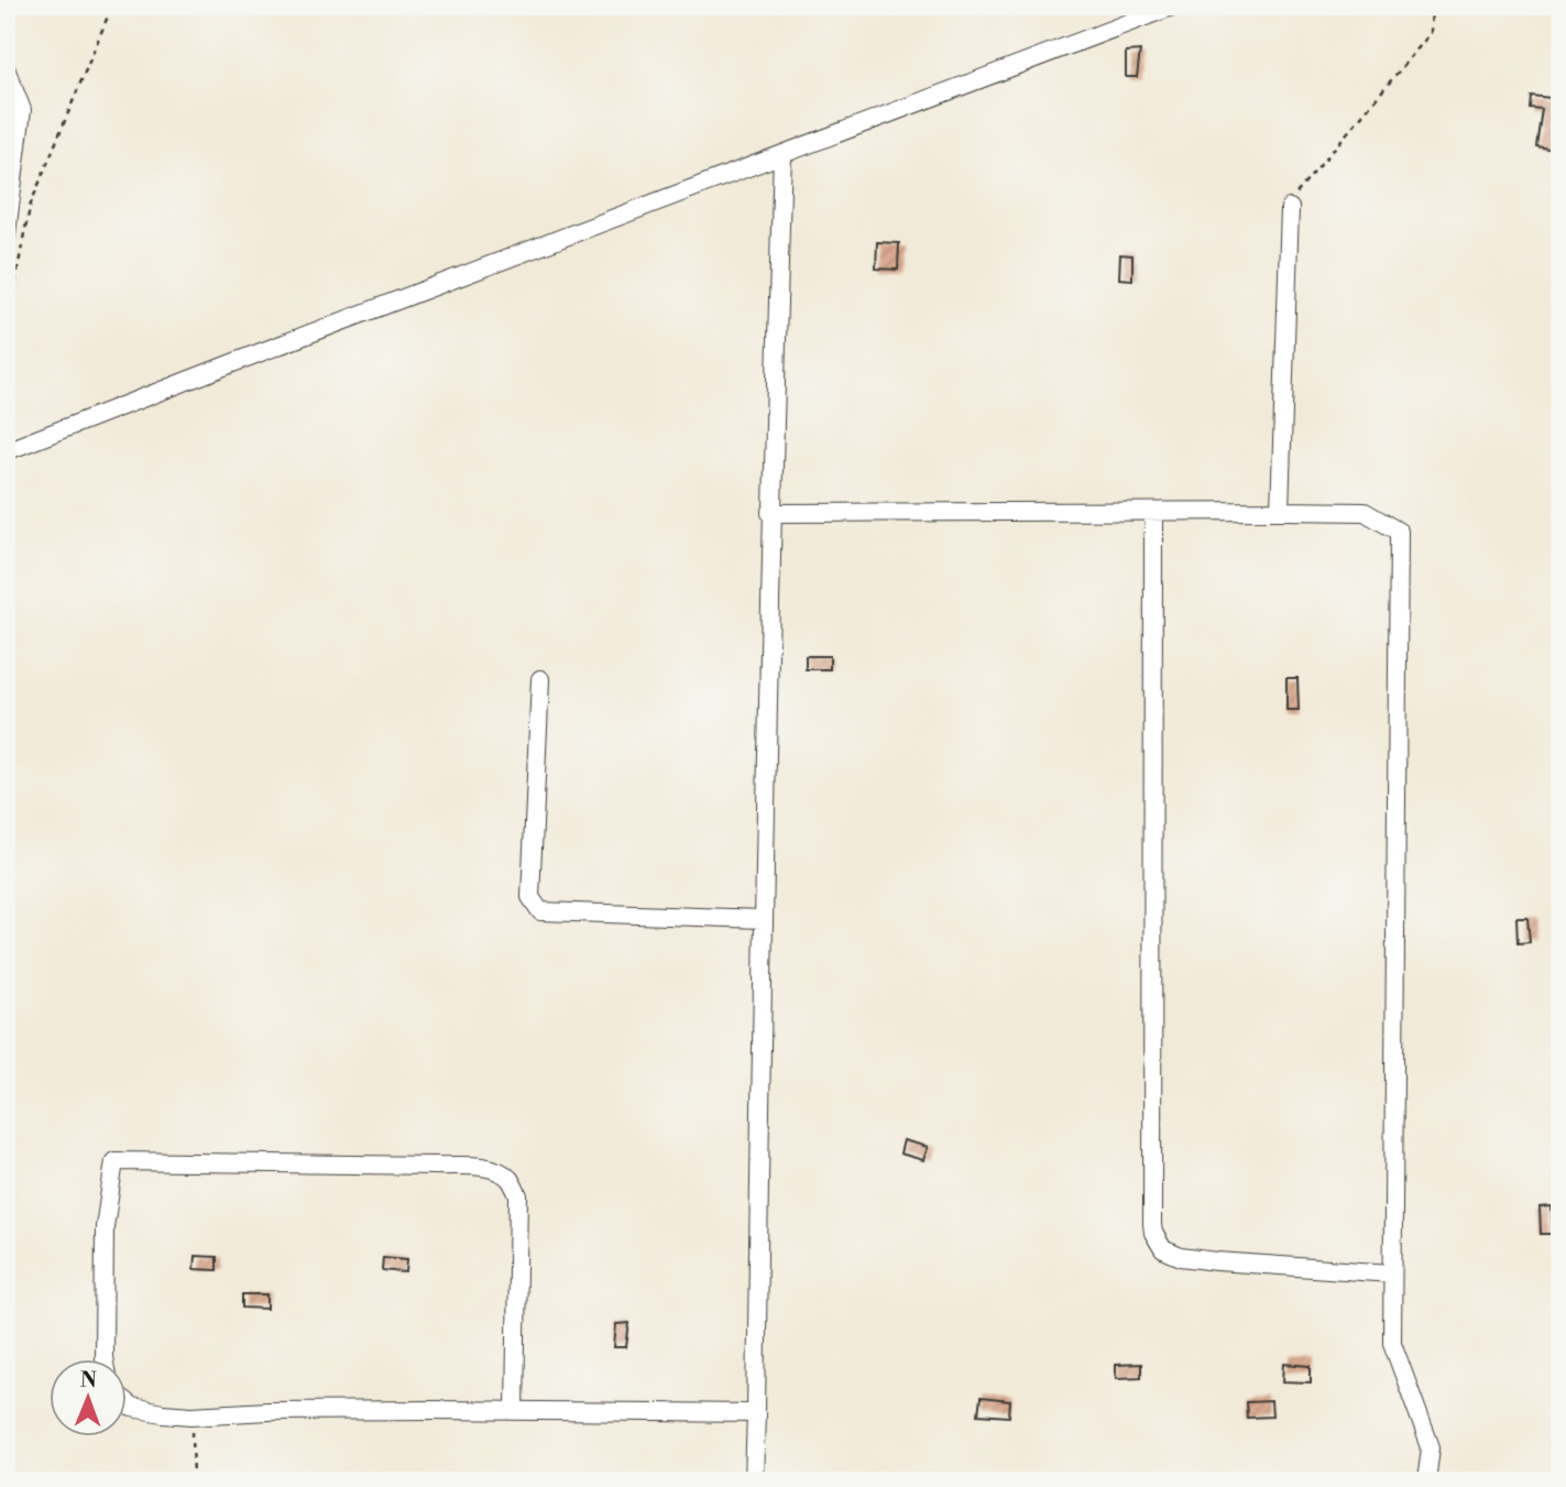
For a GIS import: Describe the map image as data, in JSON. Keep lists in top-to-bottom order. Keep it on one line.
{"north":"top"}
